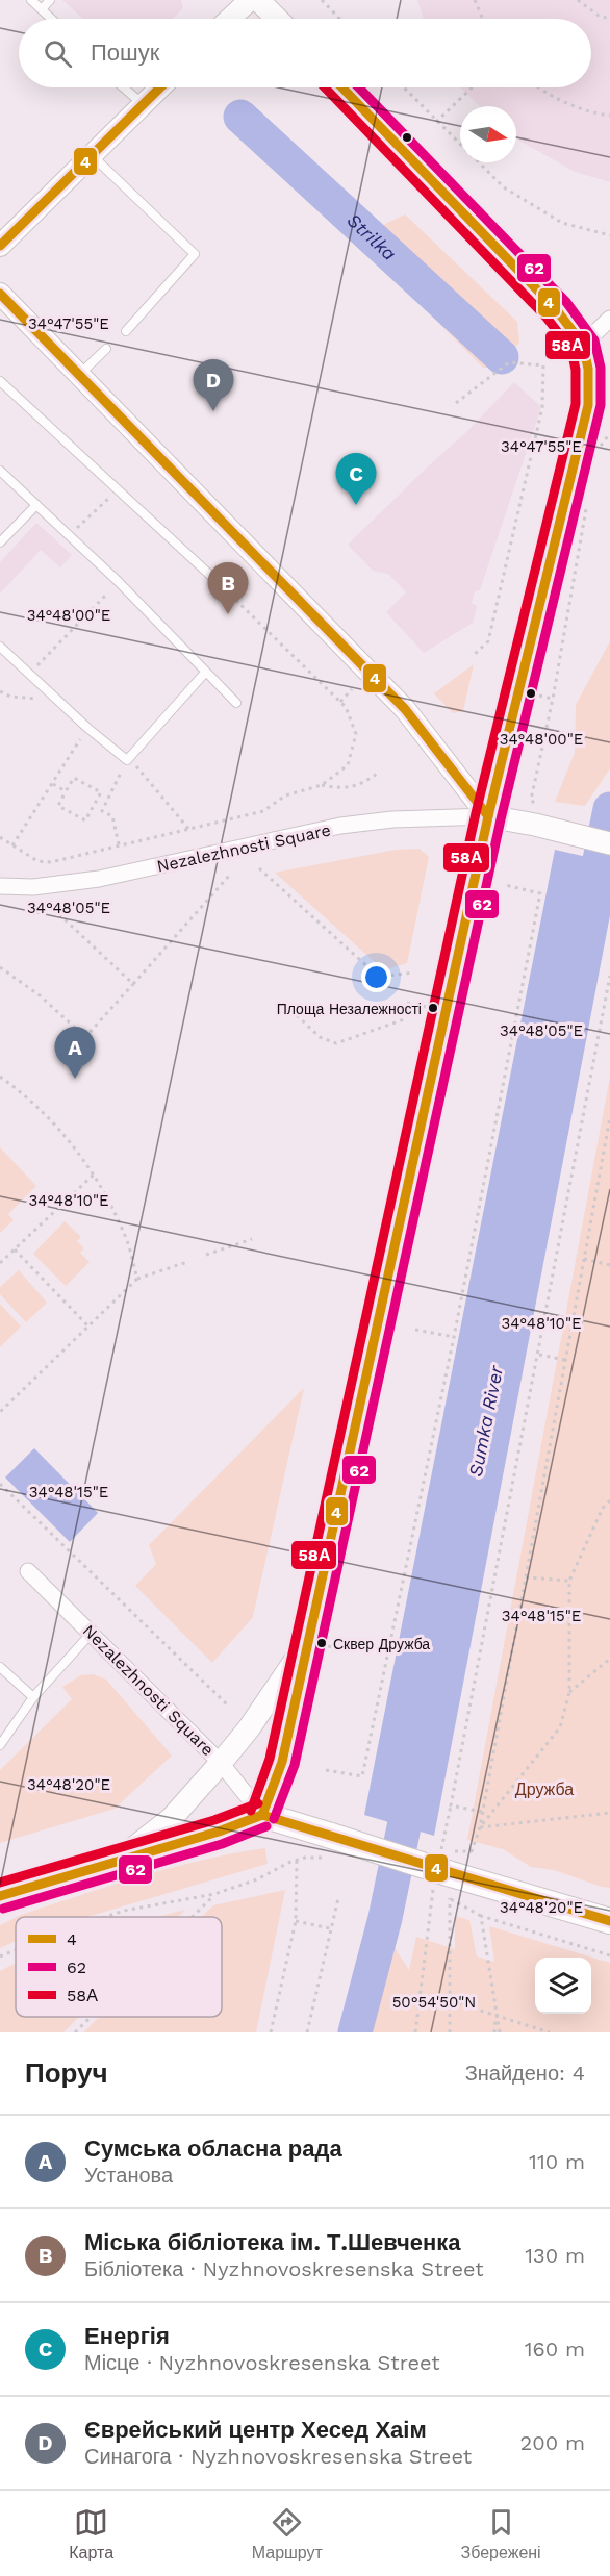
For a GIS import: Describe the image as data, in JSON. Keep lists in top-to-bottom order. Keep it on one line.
{"streets":{"street":["Nezalezhnosti Square"]},"water":["Strilka","Sumka River"],"parks":["Дружба"],"places":["Площа Незалежності","Сквер Дружба"],"lines":["transit line 4","transit line 62","transit line 58А"],"legend":["4","62","58А"],"north":"right","page":{"search":"Пошук","pins":["D","C","B","A"],"heading":["Поруч","Знайдено: 4"],"list":[{"mark":"A","name":"Сумська обласна рада","note":"Установа","value":"110 m"},{"mark":"B","name":"Міська бібліотека ім. Т.Шевченка","note":"Бібліотека · Nyzhnovoskresenska Street","value":"130 m"},{"mark":"C","name":"Енергія","note":"Місце · Nyzhnovoskresenska Street","value":"160 m"},{"mark":"D","name":"Єврейський центр Хесед Хаім","note":"Синагога · Nyzhnovoskresenska Street","value":"200 m"}],"nav":["Карта","Маршрут","Збережені"]},"coordinates":["34°47'55\"E","34°48'00\"E","34°48'05\"E","34°48'10\"E","34°48'15\"E","34°48'20\"E","50°54'50\"N"]}
